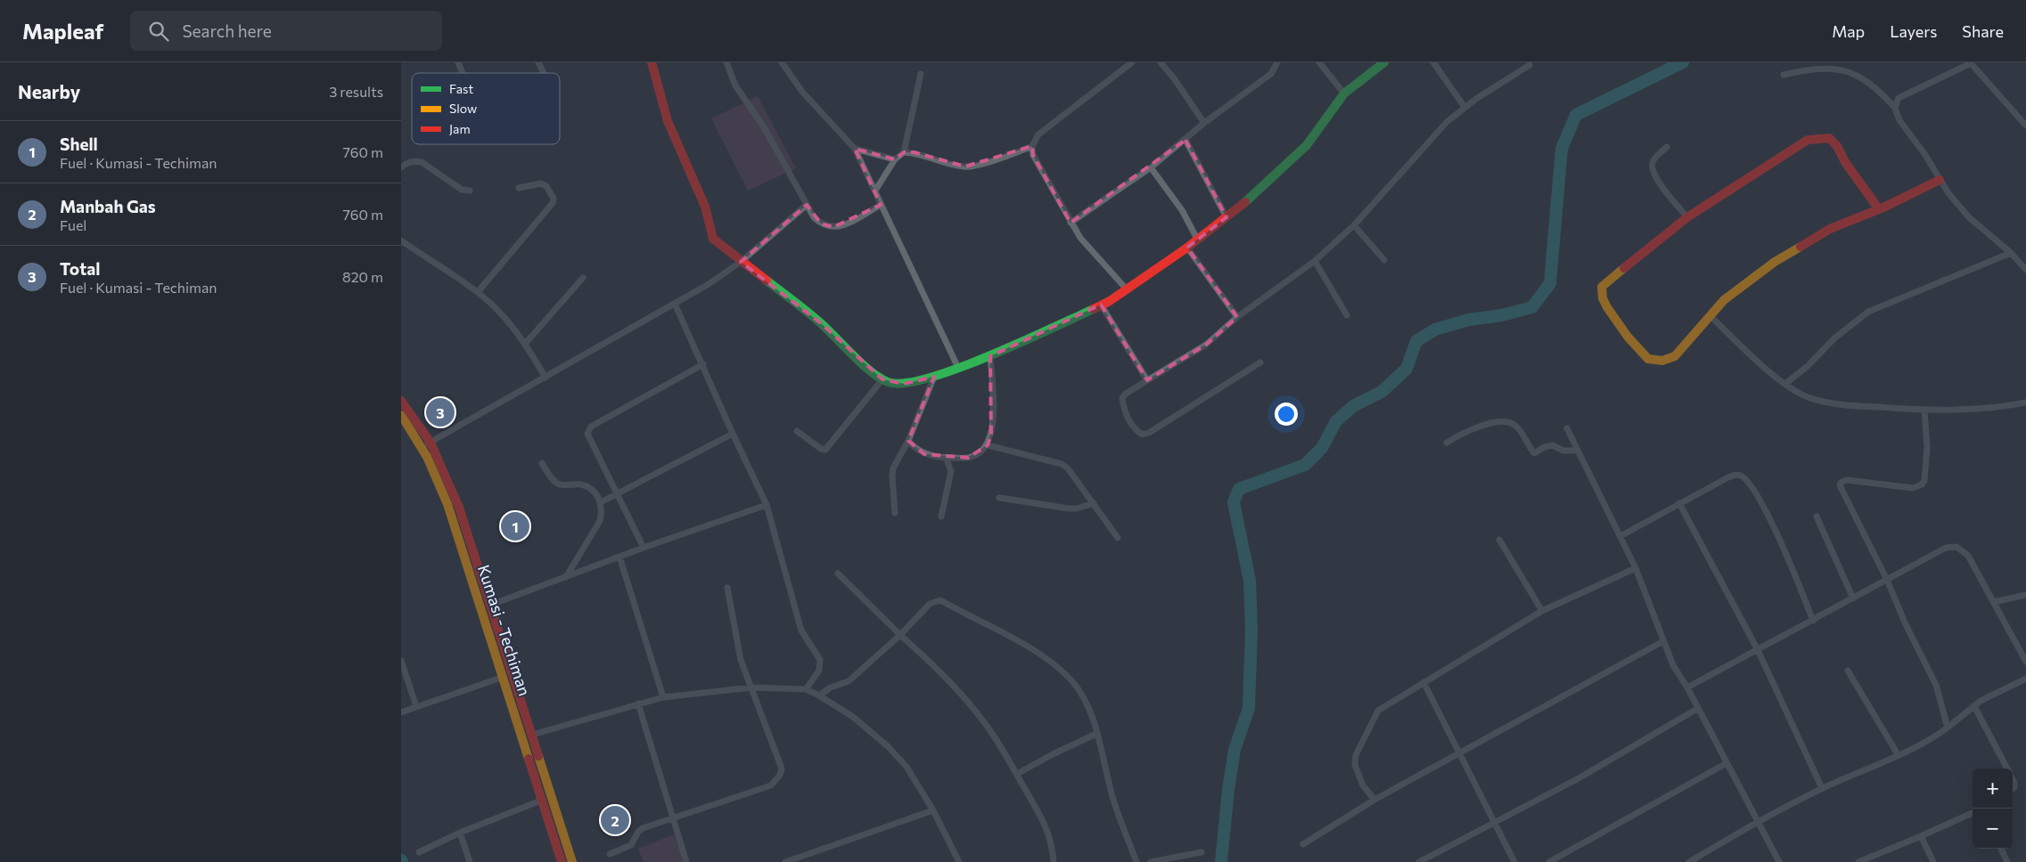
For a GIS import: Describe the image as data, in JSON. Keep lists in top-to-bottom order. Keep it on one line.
{"streets":{"main road":["Kumasi - Techiman"]},"legend":["Fast","Slow","Jam"],"page":{"header":"Mapleaf","search":"Search here","nav":["Map","Layers","Share"],"heading":["Nearby","3 results"],"list":[{"mark":"1","name":"Shell","note":"Fuel · Kumasi - Techiman","value":"760 m"},{"mark":"2","name":"Manbah Gas","note":"Fuel","value":"760 m"},{"mark":"3","name":"Total","note":"Fuel · Kumasi - Techiman","value":"820 m"}],"pins":["3","1","2"],"map_buttons":["+","−"]}}
